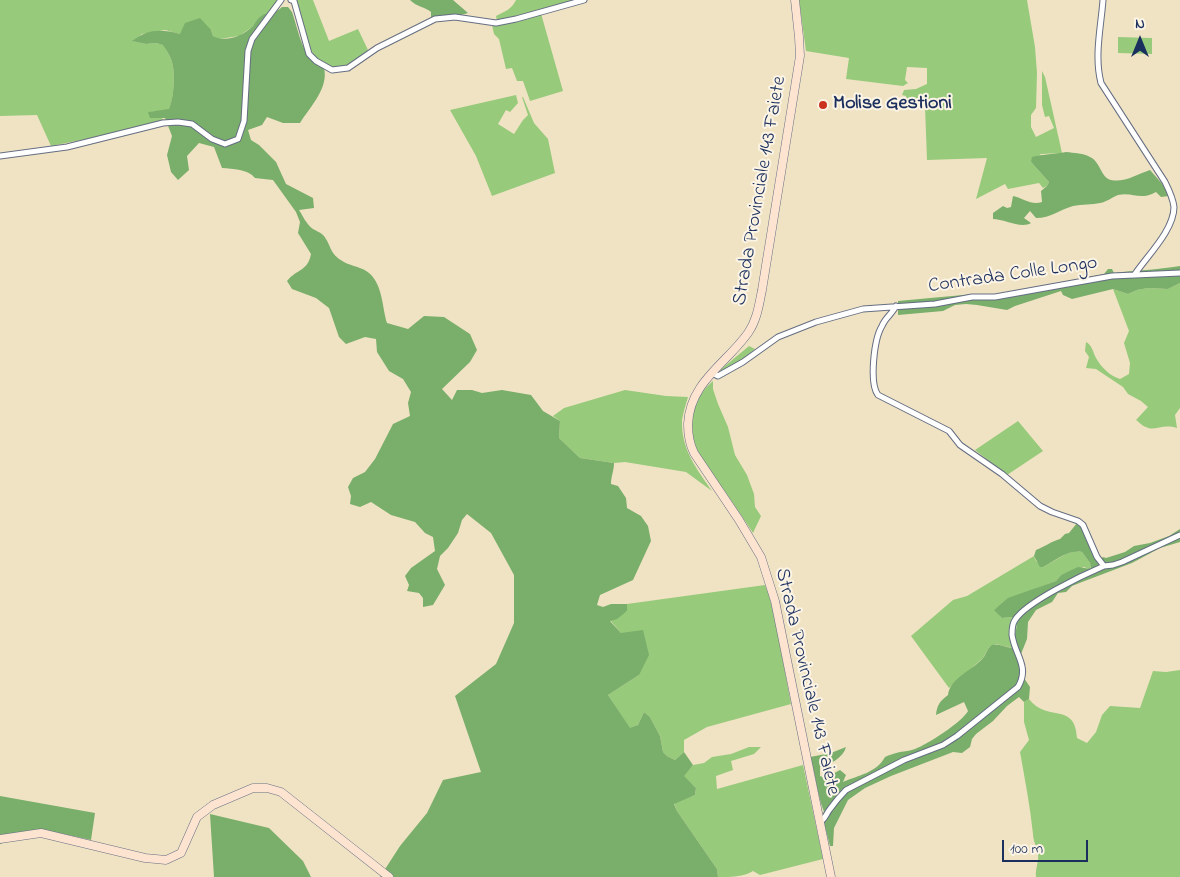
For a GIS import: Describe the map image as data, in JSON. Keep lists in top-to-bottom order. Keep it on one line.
{"streets":{"main road":["Strada Provinciale 143 Faiete"],"street":["Contrada Colle Longo"]},"crossings":[["Strada Provinciale 143 Faiete","Contrada Colle Longo"]],"places":["Molise Gestioni"],"scale_bar":"100 m","north":"top"}
